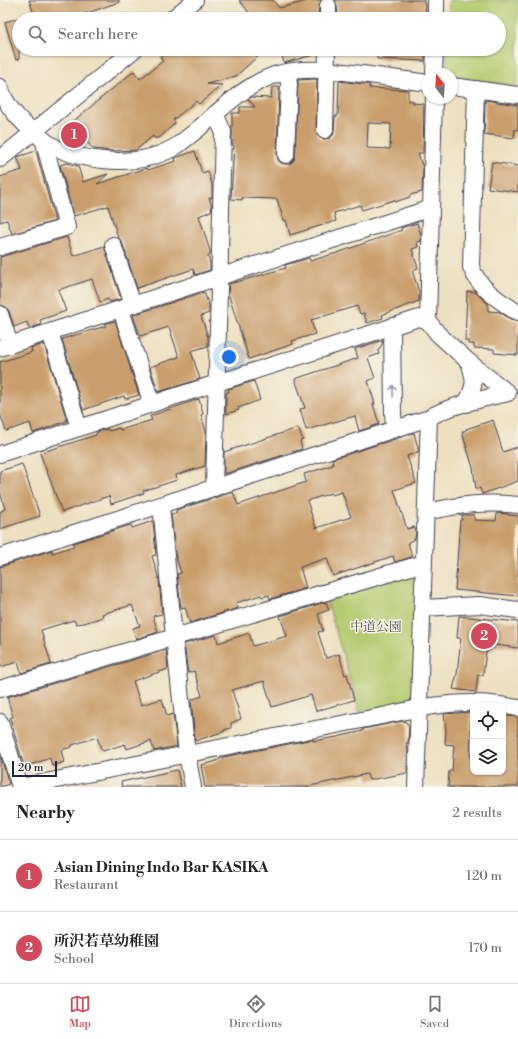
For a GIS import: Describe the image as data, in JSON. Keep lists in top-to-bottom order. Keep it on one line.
{"parks":["中道公園"],"scale_bar":"20 m","north":"top","page":{"search":"Search here","pins":["1","2"],"scale":"20 m","heading":["Nearby","2 results"],"list":[{"mark":"1","name":"Asian Dining Indo Bar KASIKA","note":"Restaurant","value":"120 m"},{"mark":"2","name":"所沢若草幼稚園","note":"School","value":"170 m"}],"nav":["Map","Directions","Saved"]}}
